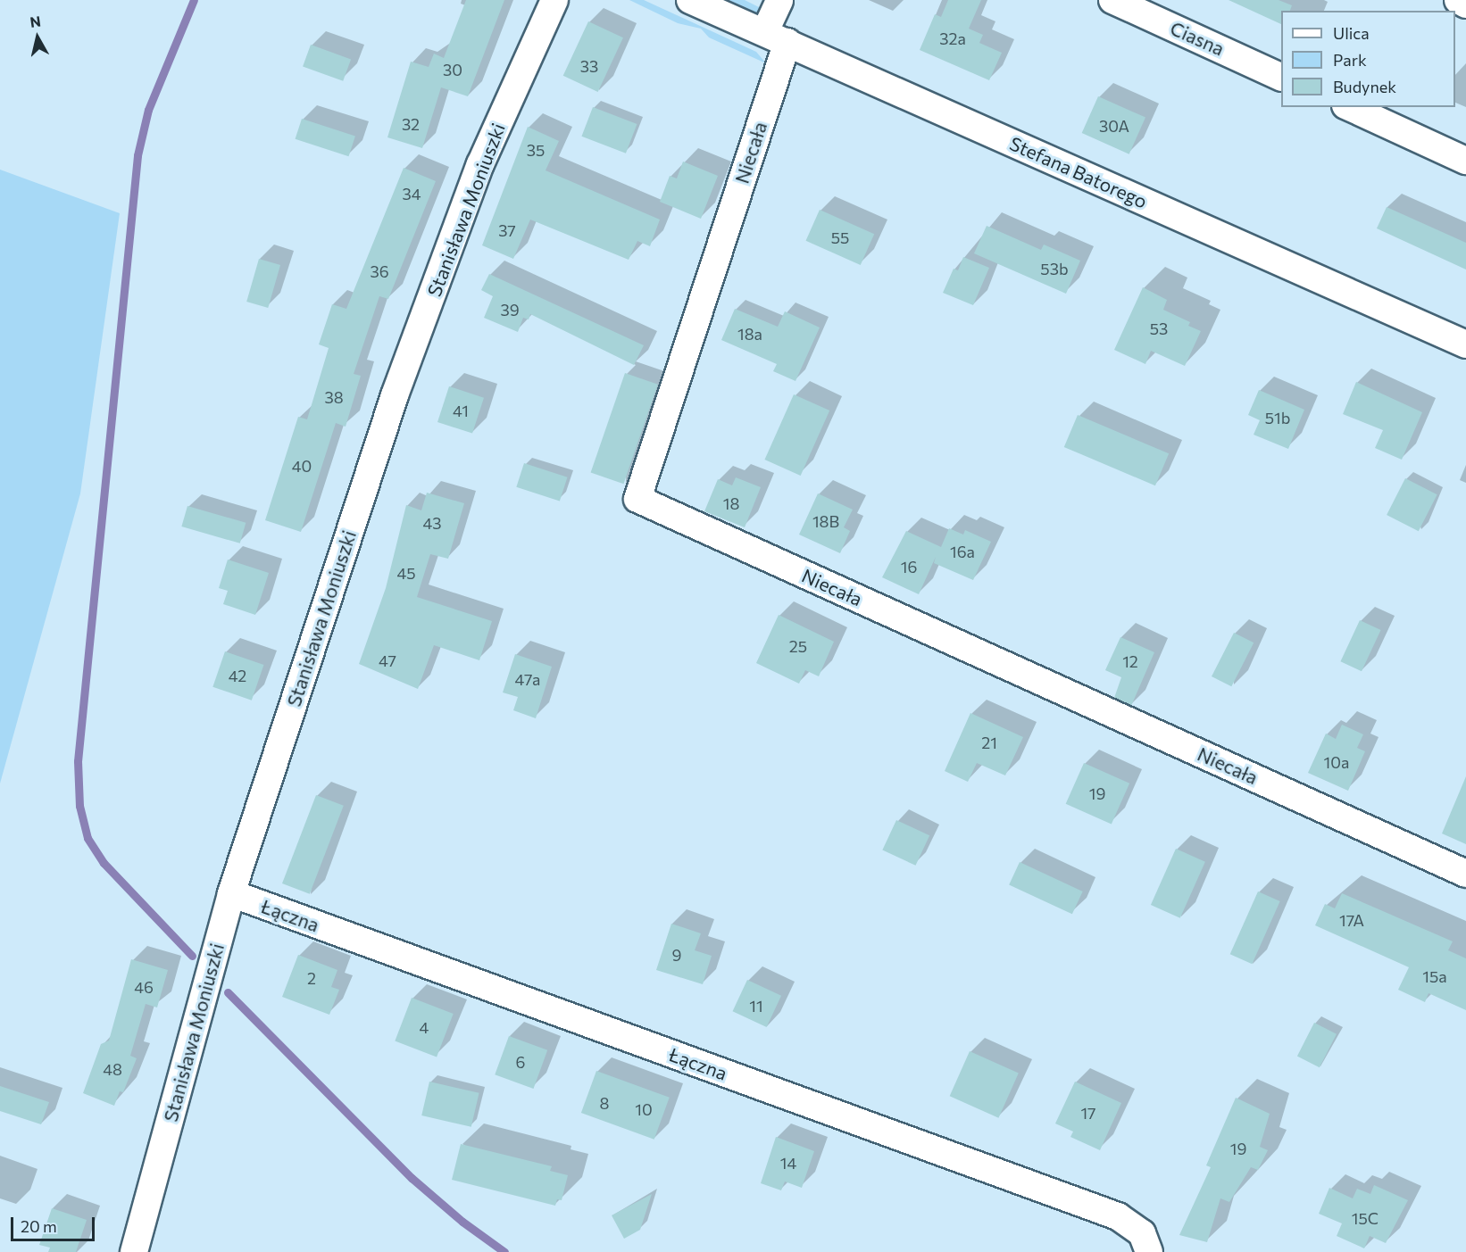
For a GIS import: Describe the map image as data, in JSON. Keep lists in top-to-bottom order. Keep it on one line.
{"streets":{"street":["Ciasna","Niecała","Stefana Batorego","Stanisława Moniuszki","Łączna"]},"crossings":[["Niecała","Stefana Batorego"],["Stanisława Moniuszki","Łączna"]],"house_numbers":["32a","33","30","32","30A","35","34","37","55","53b","36","39","53","18a","38","41","51b","40","18","18B","43","16a","16","45","25","47","12","42","47a","21","10a","19","17A","9","15a","2","46","11","4","6","48","8","10","17","19","14","15C"],"legend":["Ulica","Park","Budynek"],"scale_bar":"20 m","north":"top"}
